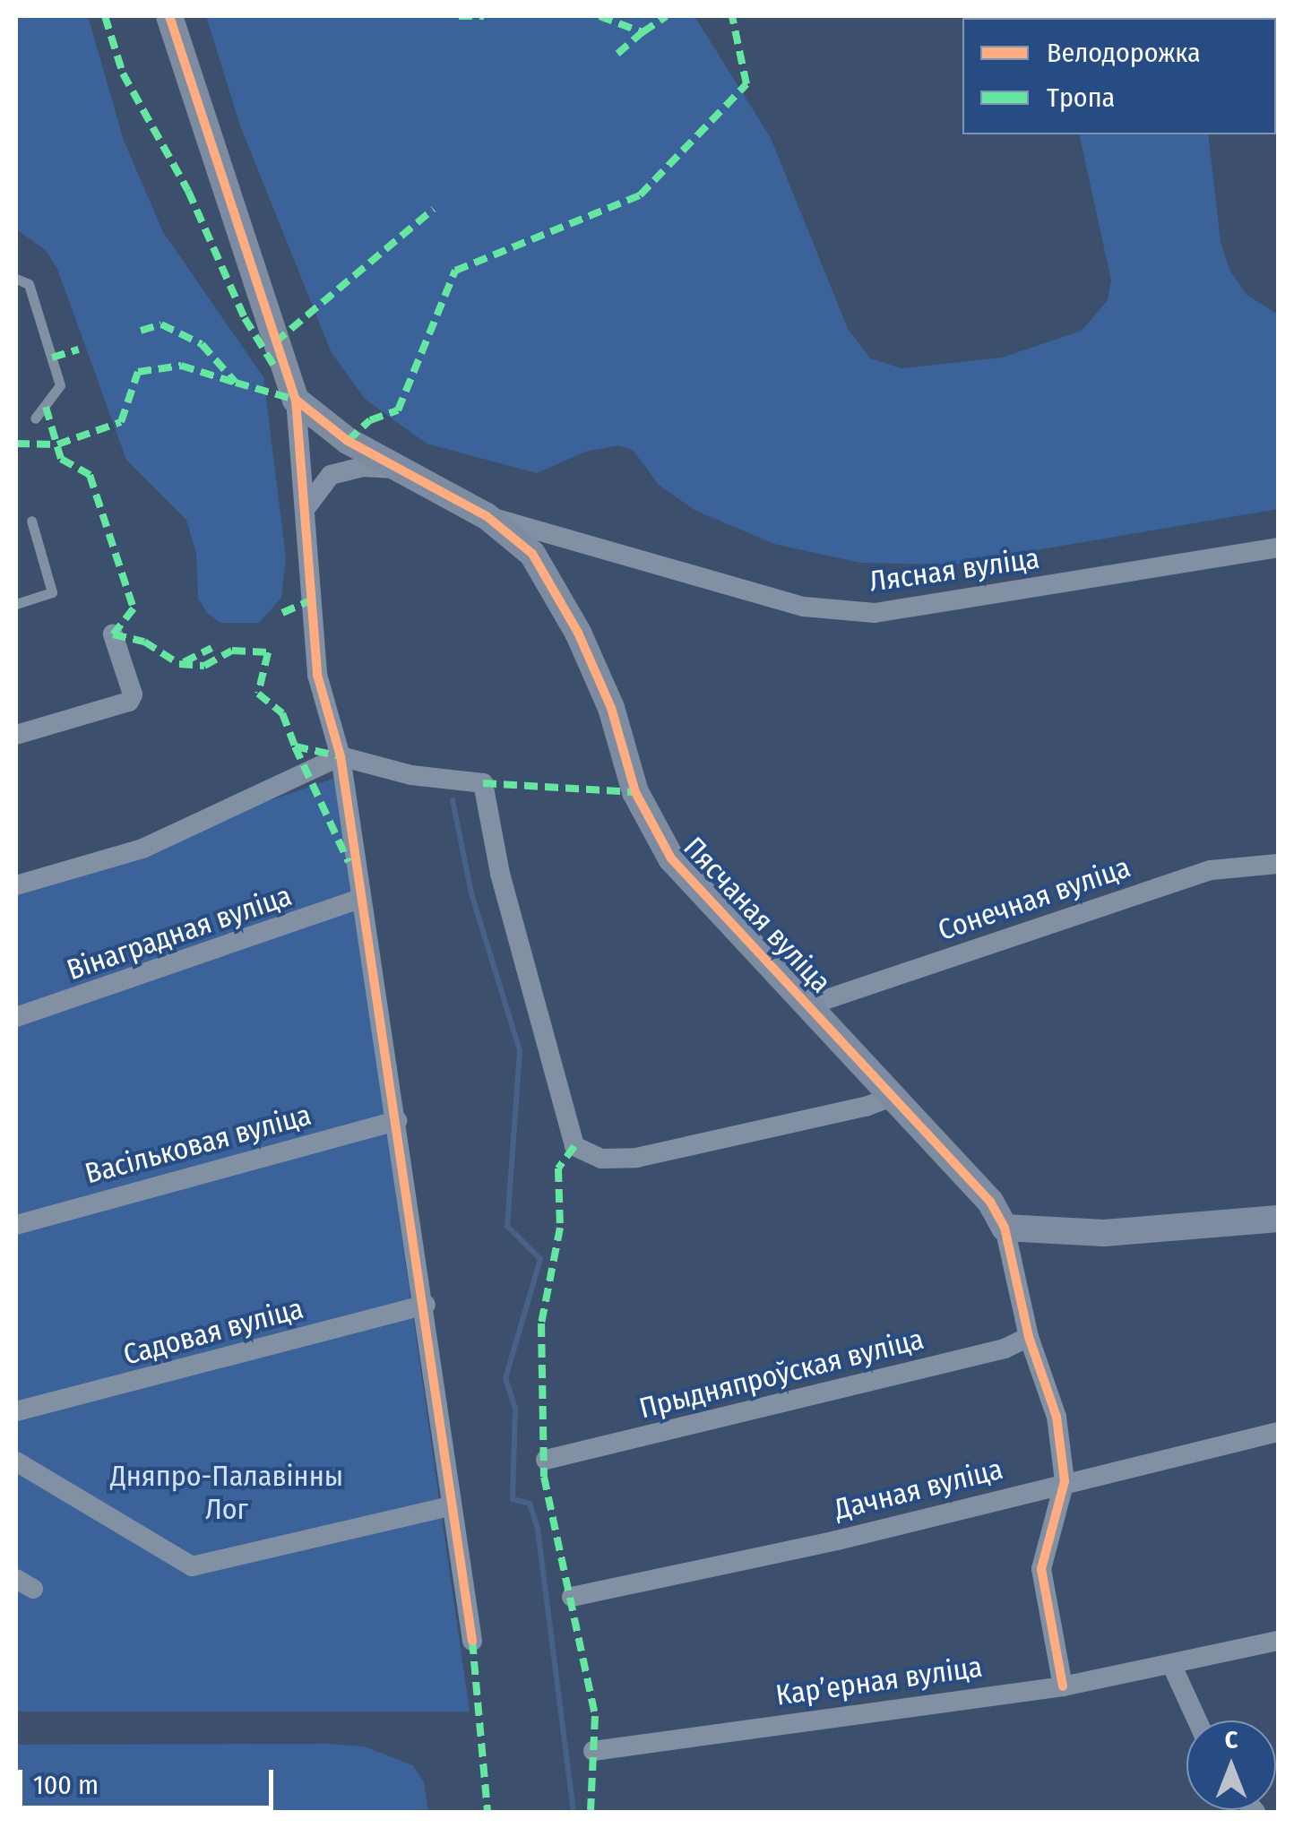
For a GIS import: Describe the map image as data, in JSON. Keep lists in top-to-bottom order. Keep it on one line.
{"streets":{"street":["Лясная вуліца","Сонечная вуліца","Пясчаная вуліца","Вінаградная вуліца","Васільковая вуліца","Садовая вуліца","Прыдняпроўская вуліца","Дачная вуліца","Карʼерная вуліца"]},"crossings":[["Лясная вуліца","Пясчаная вуліца"],["Сонечная вуліца","Пясчаная вуліца"]],"parks":["Дняпро-Палавінны Лог"],"legend":["Велодорожка","Тропа"],"scale_bar":"100 m","north":"top"}
